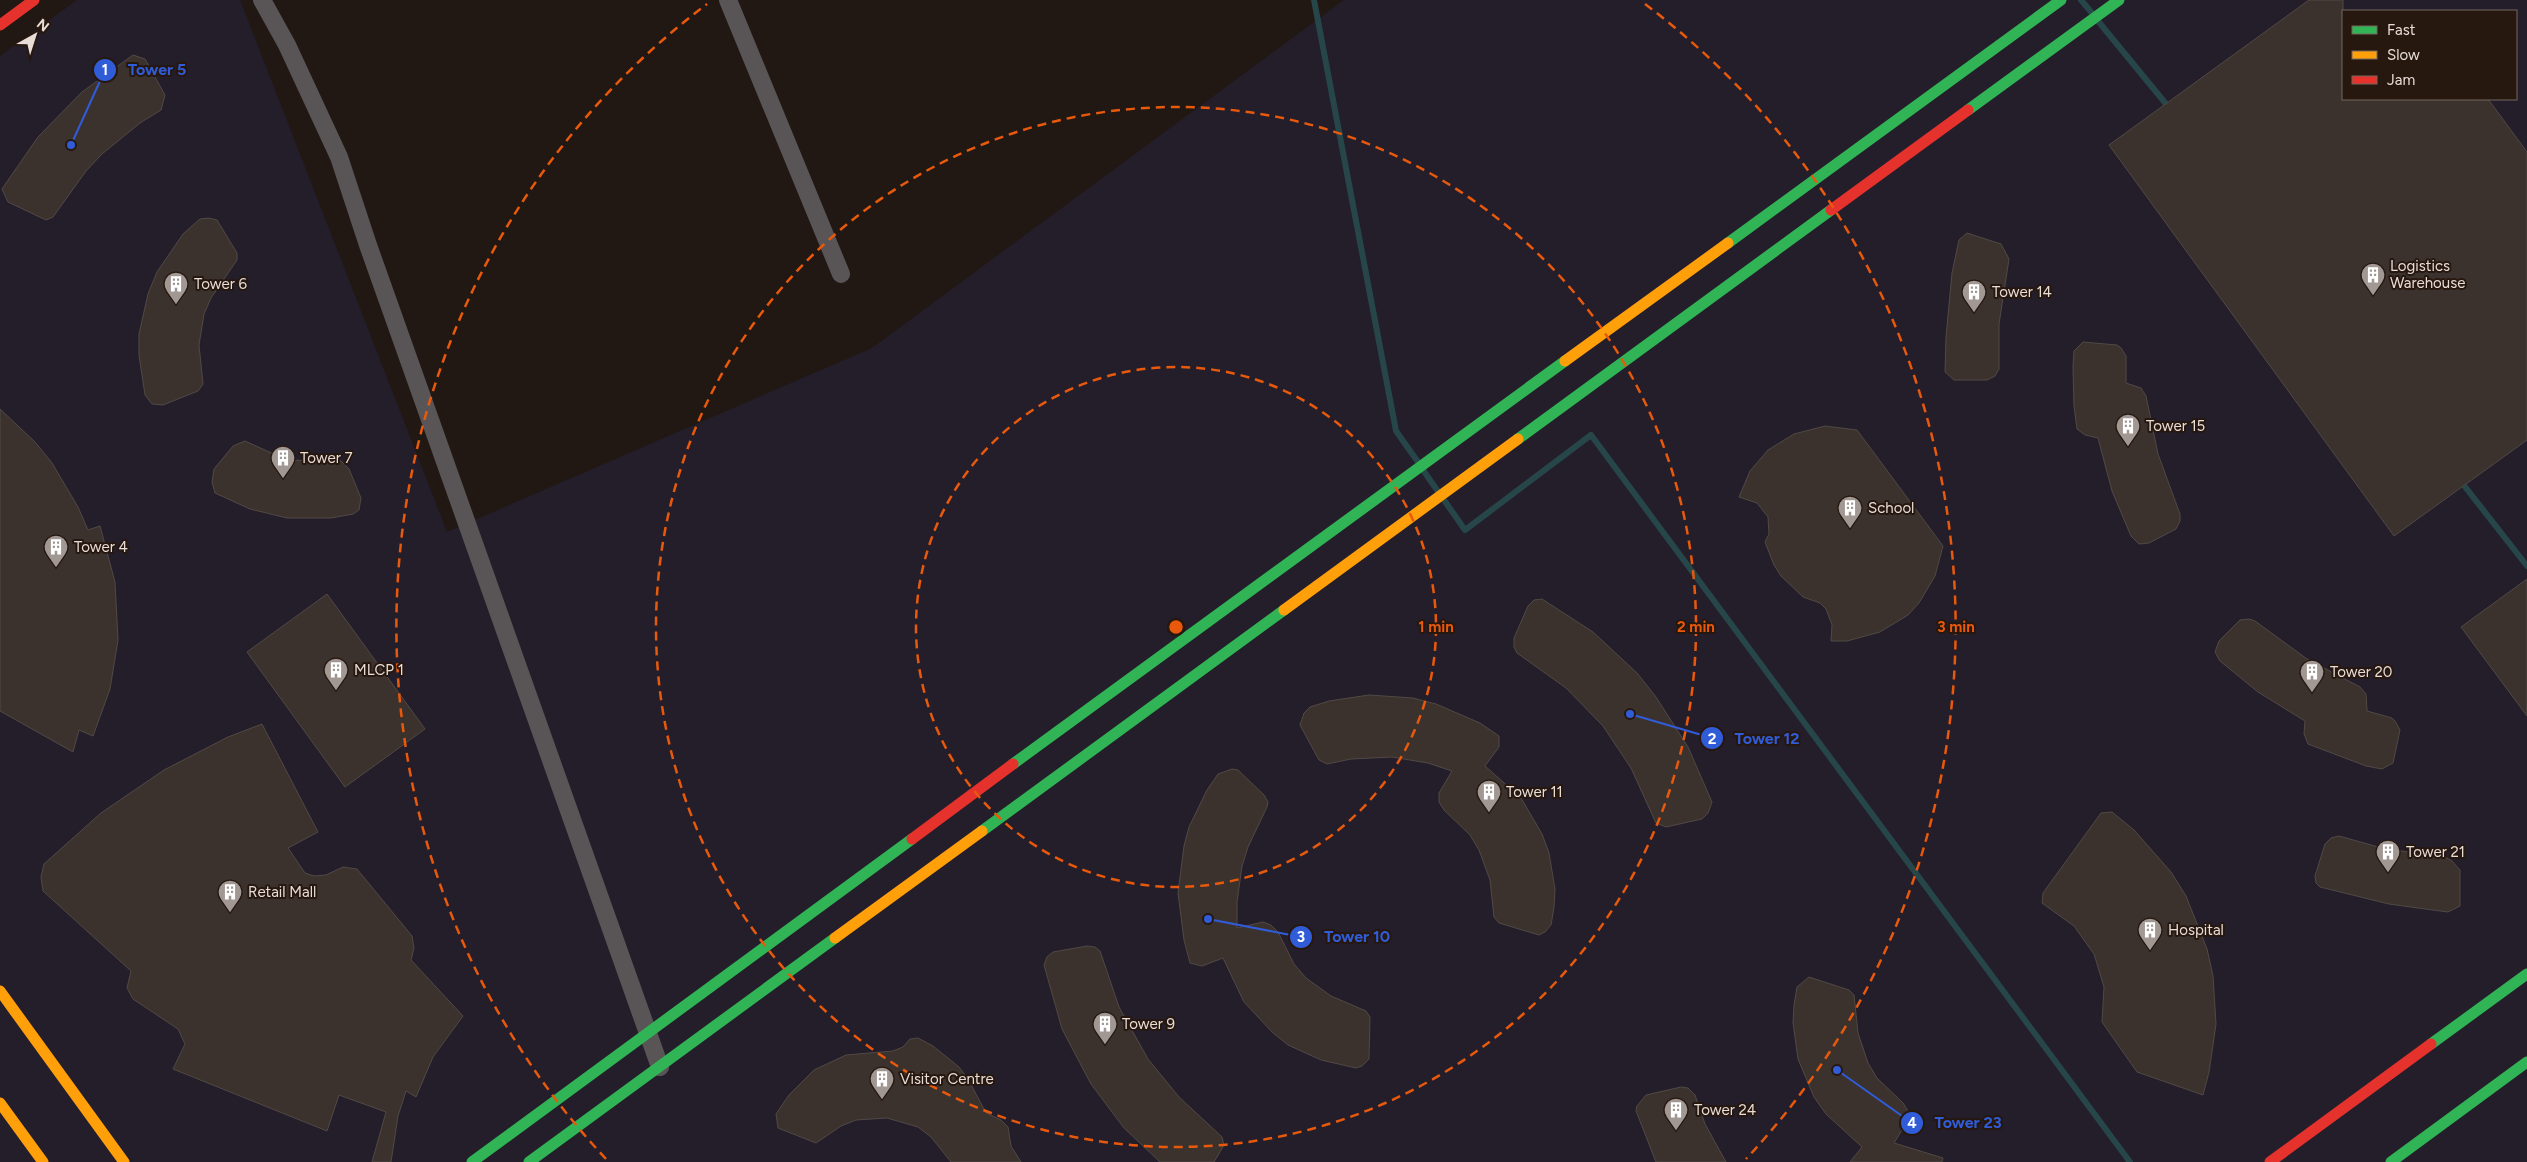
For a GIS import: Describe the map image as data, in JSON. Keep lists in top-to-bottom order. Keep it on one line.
{"places":{"other":["Tower 5","Tower 12","Tower 10","Tower 23"],"building":["Logistics Warehouse","Tower 6","Tower 14","Tower 15","Tower 7","School","Tower 4","MLCP 1","Tower 20","Tower 11","Tower 21","Retail Mall","Hospital","Tower 9","Visitor Centre","Tower 24"]},"legend":["Fast","Slow","Jam"],"north":"top right","rings":["1 min","2 min","3 min"]}
